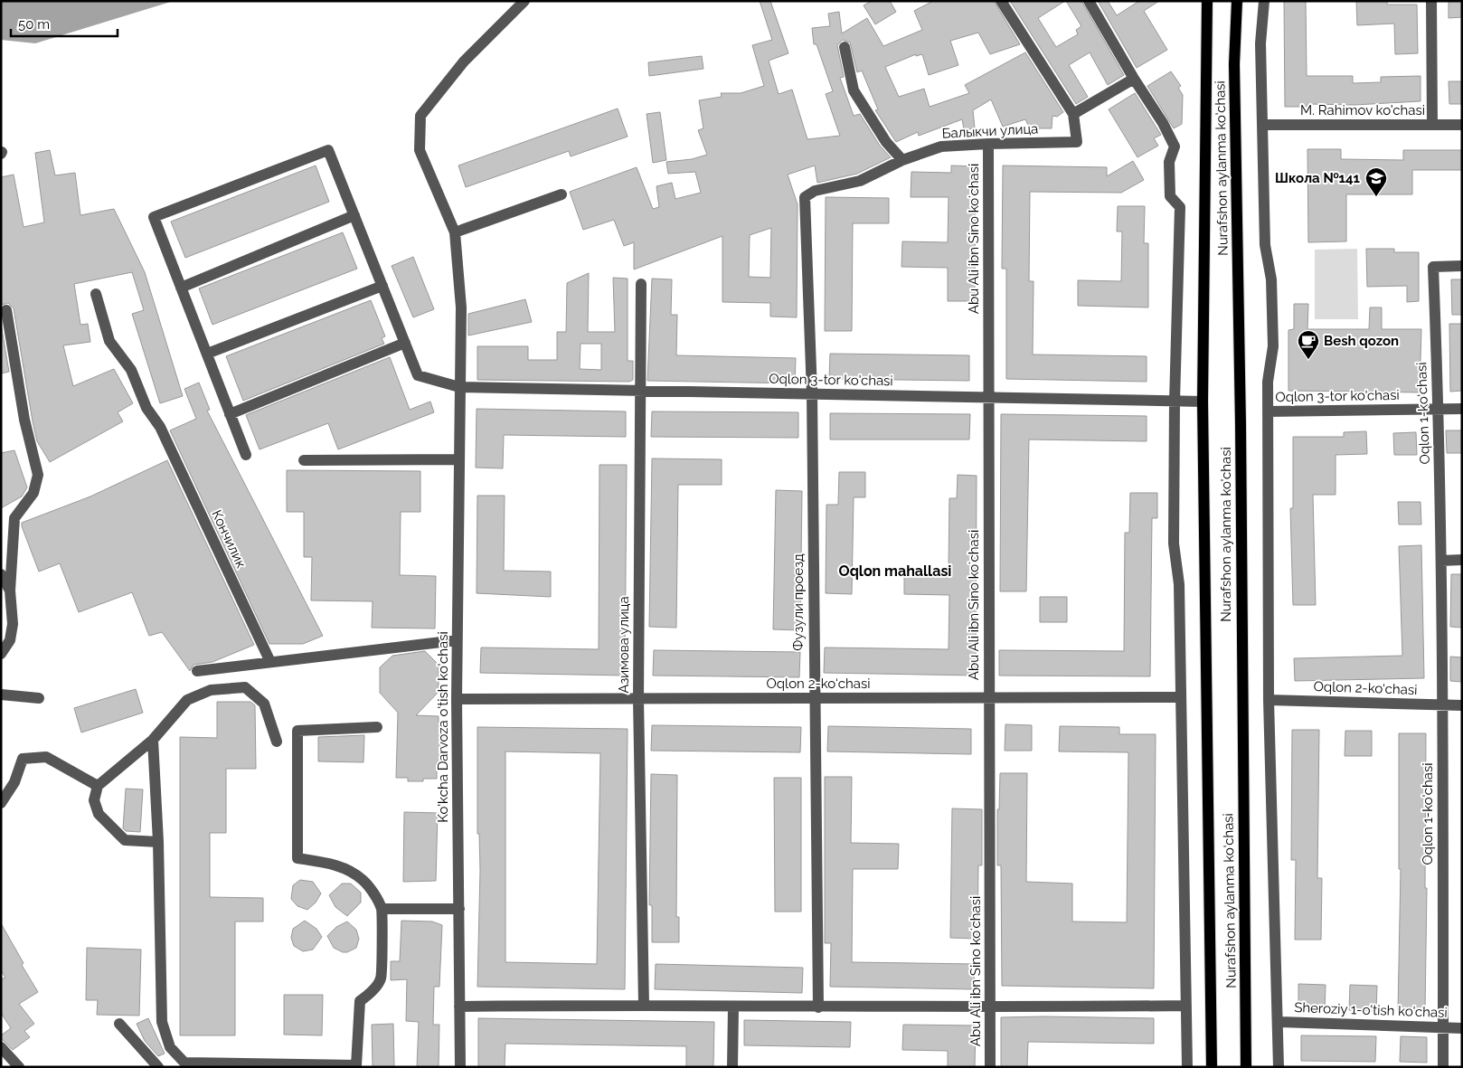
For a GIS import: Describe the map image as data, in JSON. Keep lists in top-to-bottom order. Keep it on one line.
{"streets":{"main road":["Nurafshon aylanma ko'chasi"],"street":["M. Rahimov ko'chasi","Балыкчи улица","Abu Ali ibn Sino koʻchasi","Oqlon 3-tor ko'chasi","Oqlon 1-ko'chasi","Кончилик","Фузули проезд","Азимова улица","Oqlon 2-ko‘chasi","Ko'kcha Darvoza o'tish ko'chasi","Sheroziy 1-o'tish ko'chasi"]},"crossings":[["Балыкчи улица","Abu Ali ibn Sino koʻchasi"],["Балыкчи улица","Фузули проезд"],["Nurafshon aylanma ko'chasi","Oqlon 3-tor ko'chasi"],["Abu Ali ibn Sino koʻchasi","Oqlon 3-tor ko'chasi"],["Abu Ali ibn Sino koʻchasi","Oqlon 2-ko‘chasi"],["Oqlon 3-tor ko'chasi","Oqlon 1-ko'chasi"],["Oqlon 3-tor ko'chasi","Фузули проезд"],["Oqlon 3-tor ko'chasi","Азимова улица"],["Oqlon 3-tor ko'chasi","Ko'kcha Darvoza o'tish ko'chasi"],["Oqlon 1-ko'chasi","Oqlon 2-ko‘chasi"],["Oqlon 1-ko'chasi","Sheroziy 1-o'tish ko'chasi"],["Фузули проезд","Oqlon 2-ko‘chasi"],["Азимова улица","Oqlon 2-ko‘chasi"],["Oqlon 2-ko‘chasi","Ko'kcha Darvoza o'tish ko'chasi"]],"districts":["Oqlon mahallasi"],"places":{"school or university":["Школа №141"],"cafe":["Besh qozon"]},"scale_bar":"50 m"}
